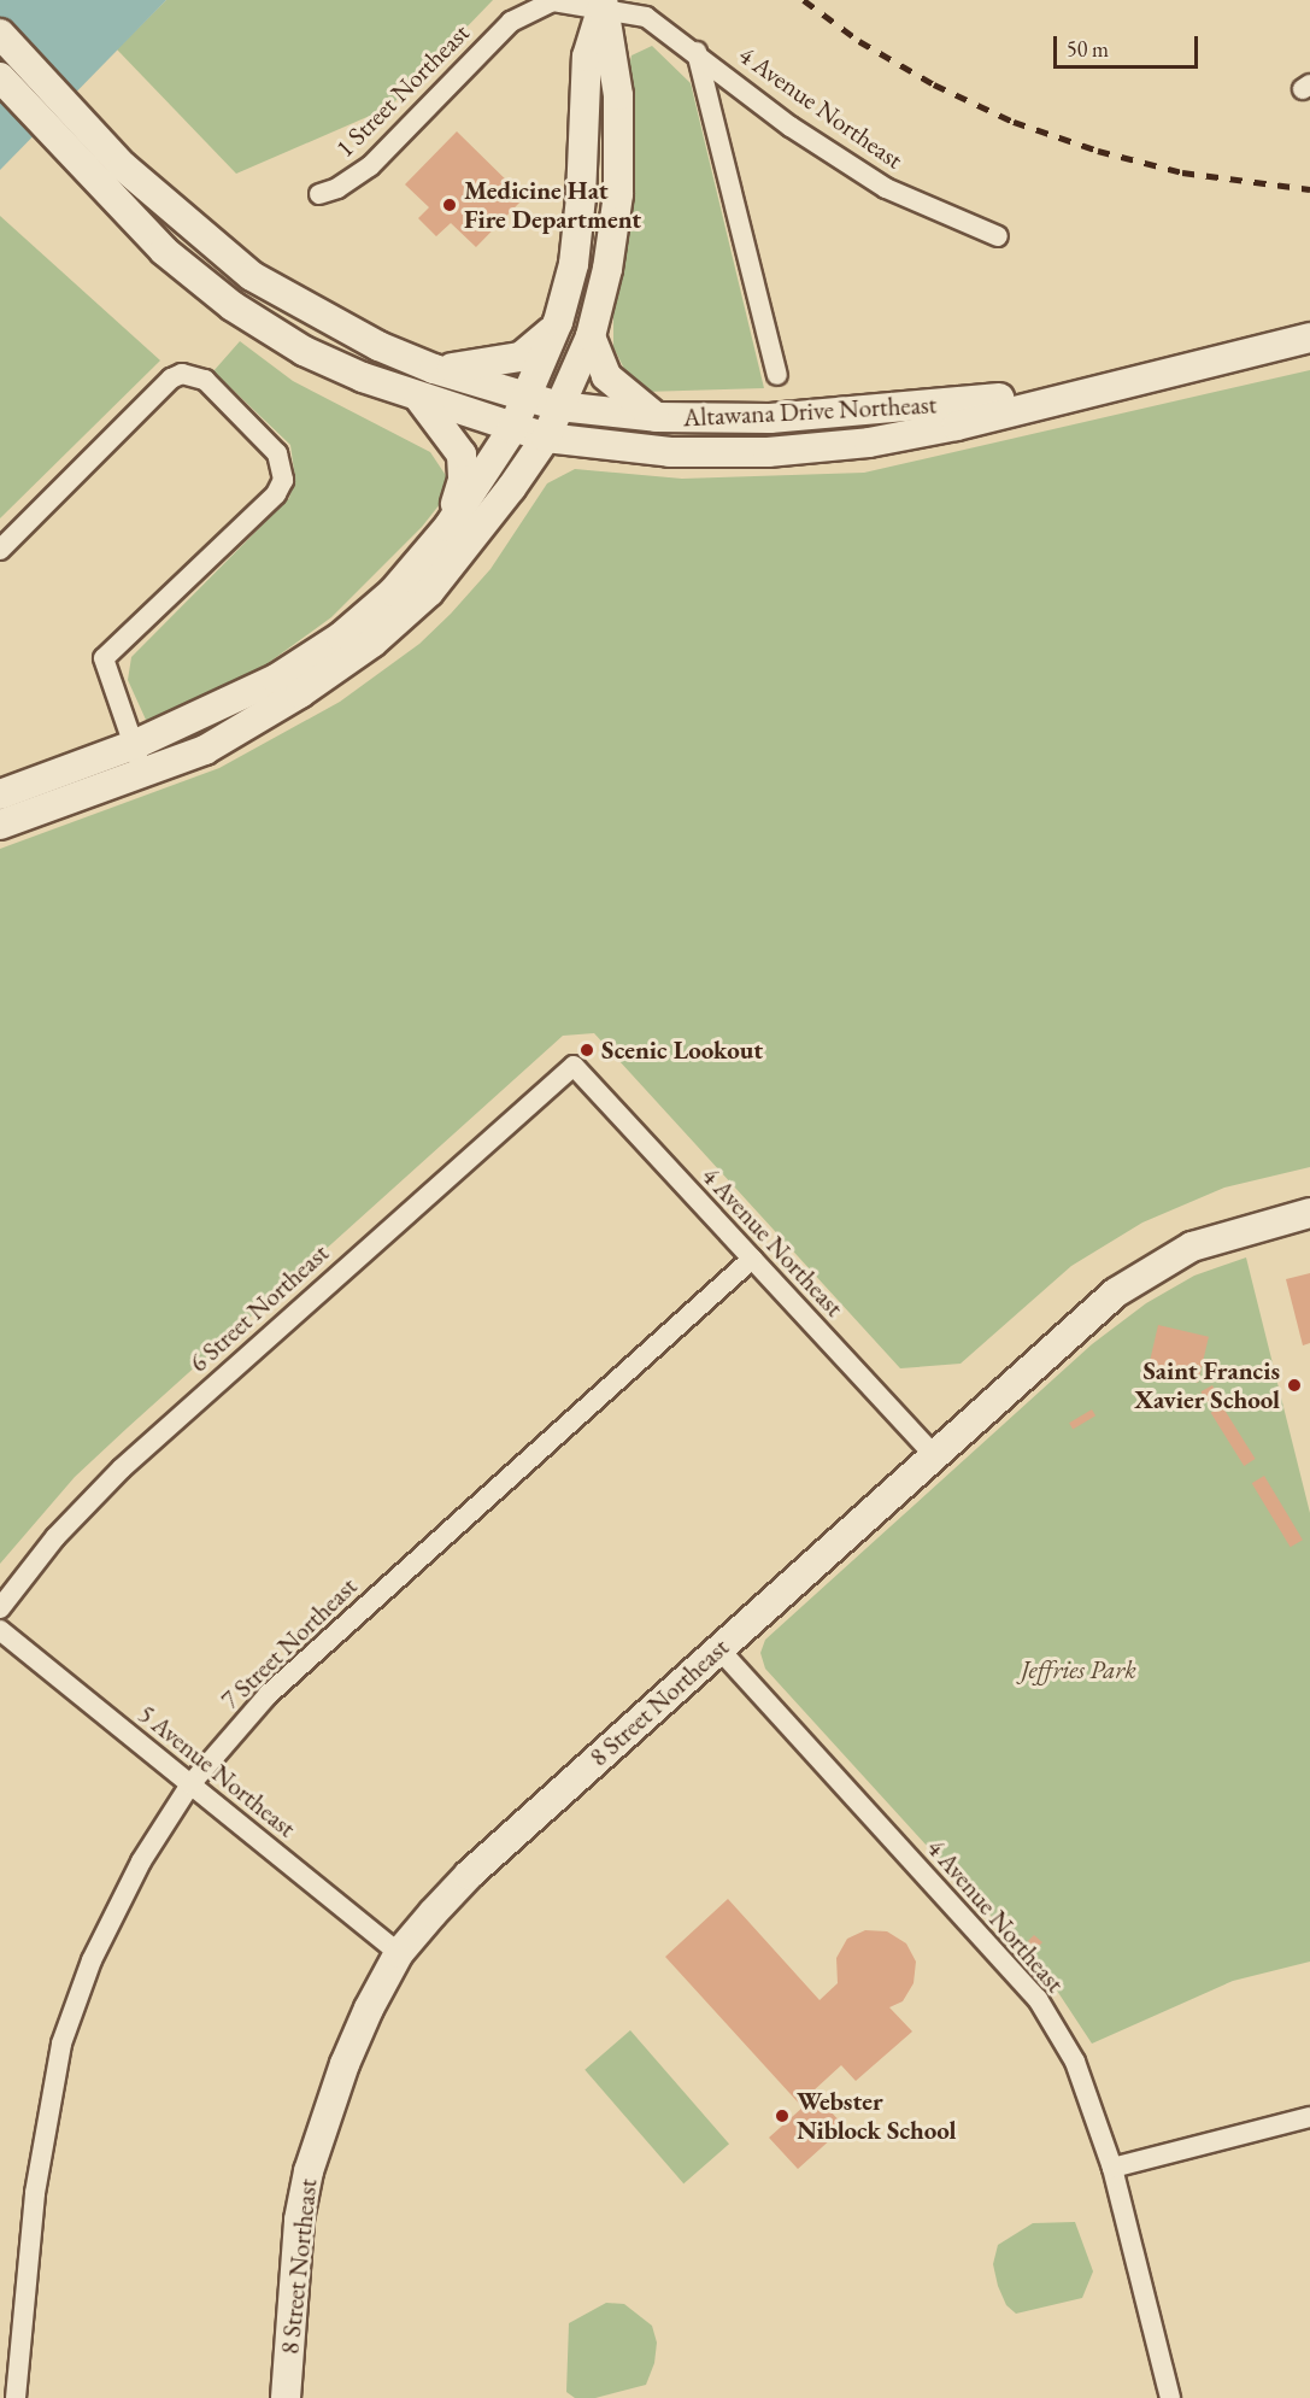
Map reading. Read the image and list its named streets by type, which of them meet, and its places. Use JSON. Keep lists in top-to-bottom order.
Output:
{
  "streets": {
    "main road": ["Altawana Drive Northeast", "8 Street Northeast"],
    "street": [
      "1 Street Northeast",
      "4 Avenue Northeast",
      "6 Street Northeast",
      "7 Street Northeast",
      "5 Avenue Northeast"
    ]
  },
  "crossings": [
    ["1 Street Northeast", "4 Avenue Northeast"],
    ["4 Avenue Northeast", "6 Street Northeast"],
    ["4 Avenue Northeast", "7 Street Northeast"],
    ["4 Avenue Northeast", "8 Street Northeast"],
    ["7 Street Northeast", "5 Avenue Northeast"],
    ["8 Street Northeast", "5 Avenue Northeast"]
  ],
  "parks": ["Jeffries Park"],
  "places": [
    "Medicine Hat Fire Department",
    "Scenic Lookout",
    "Saint Francis Xavier School",
    "Webster Niblock School"
  ],
  "scale_bar": "50 m"
}
